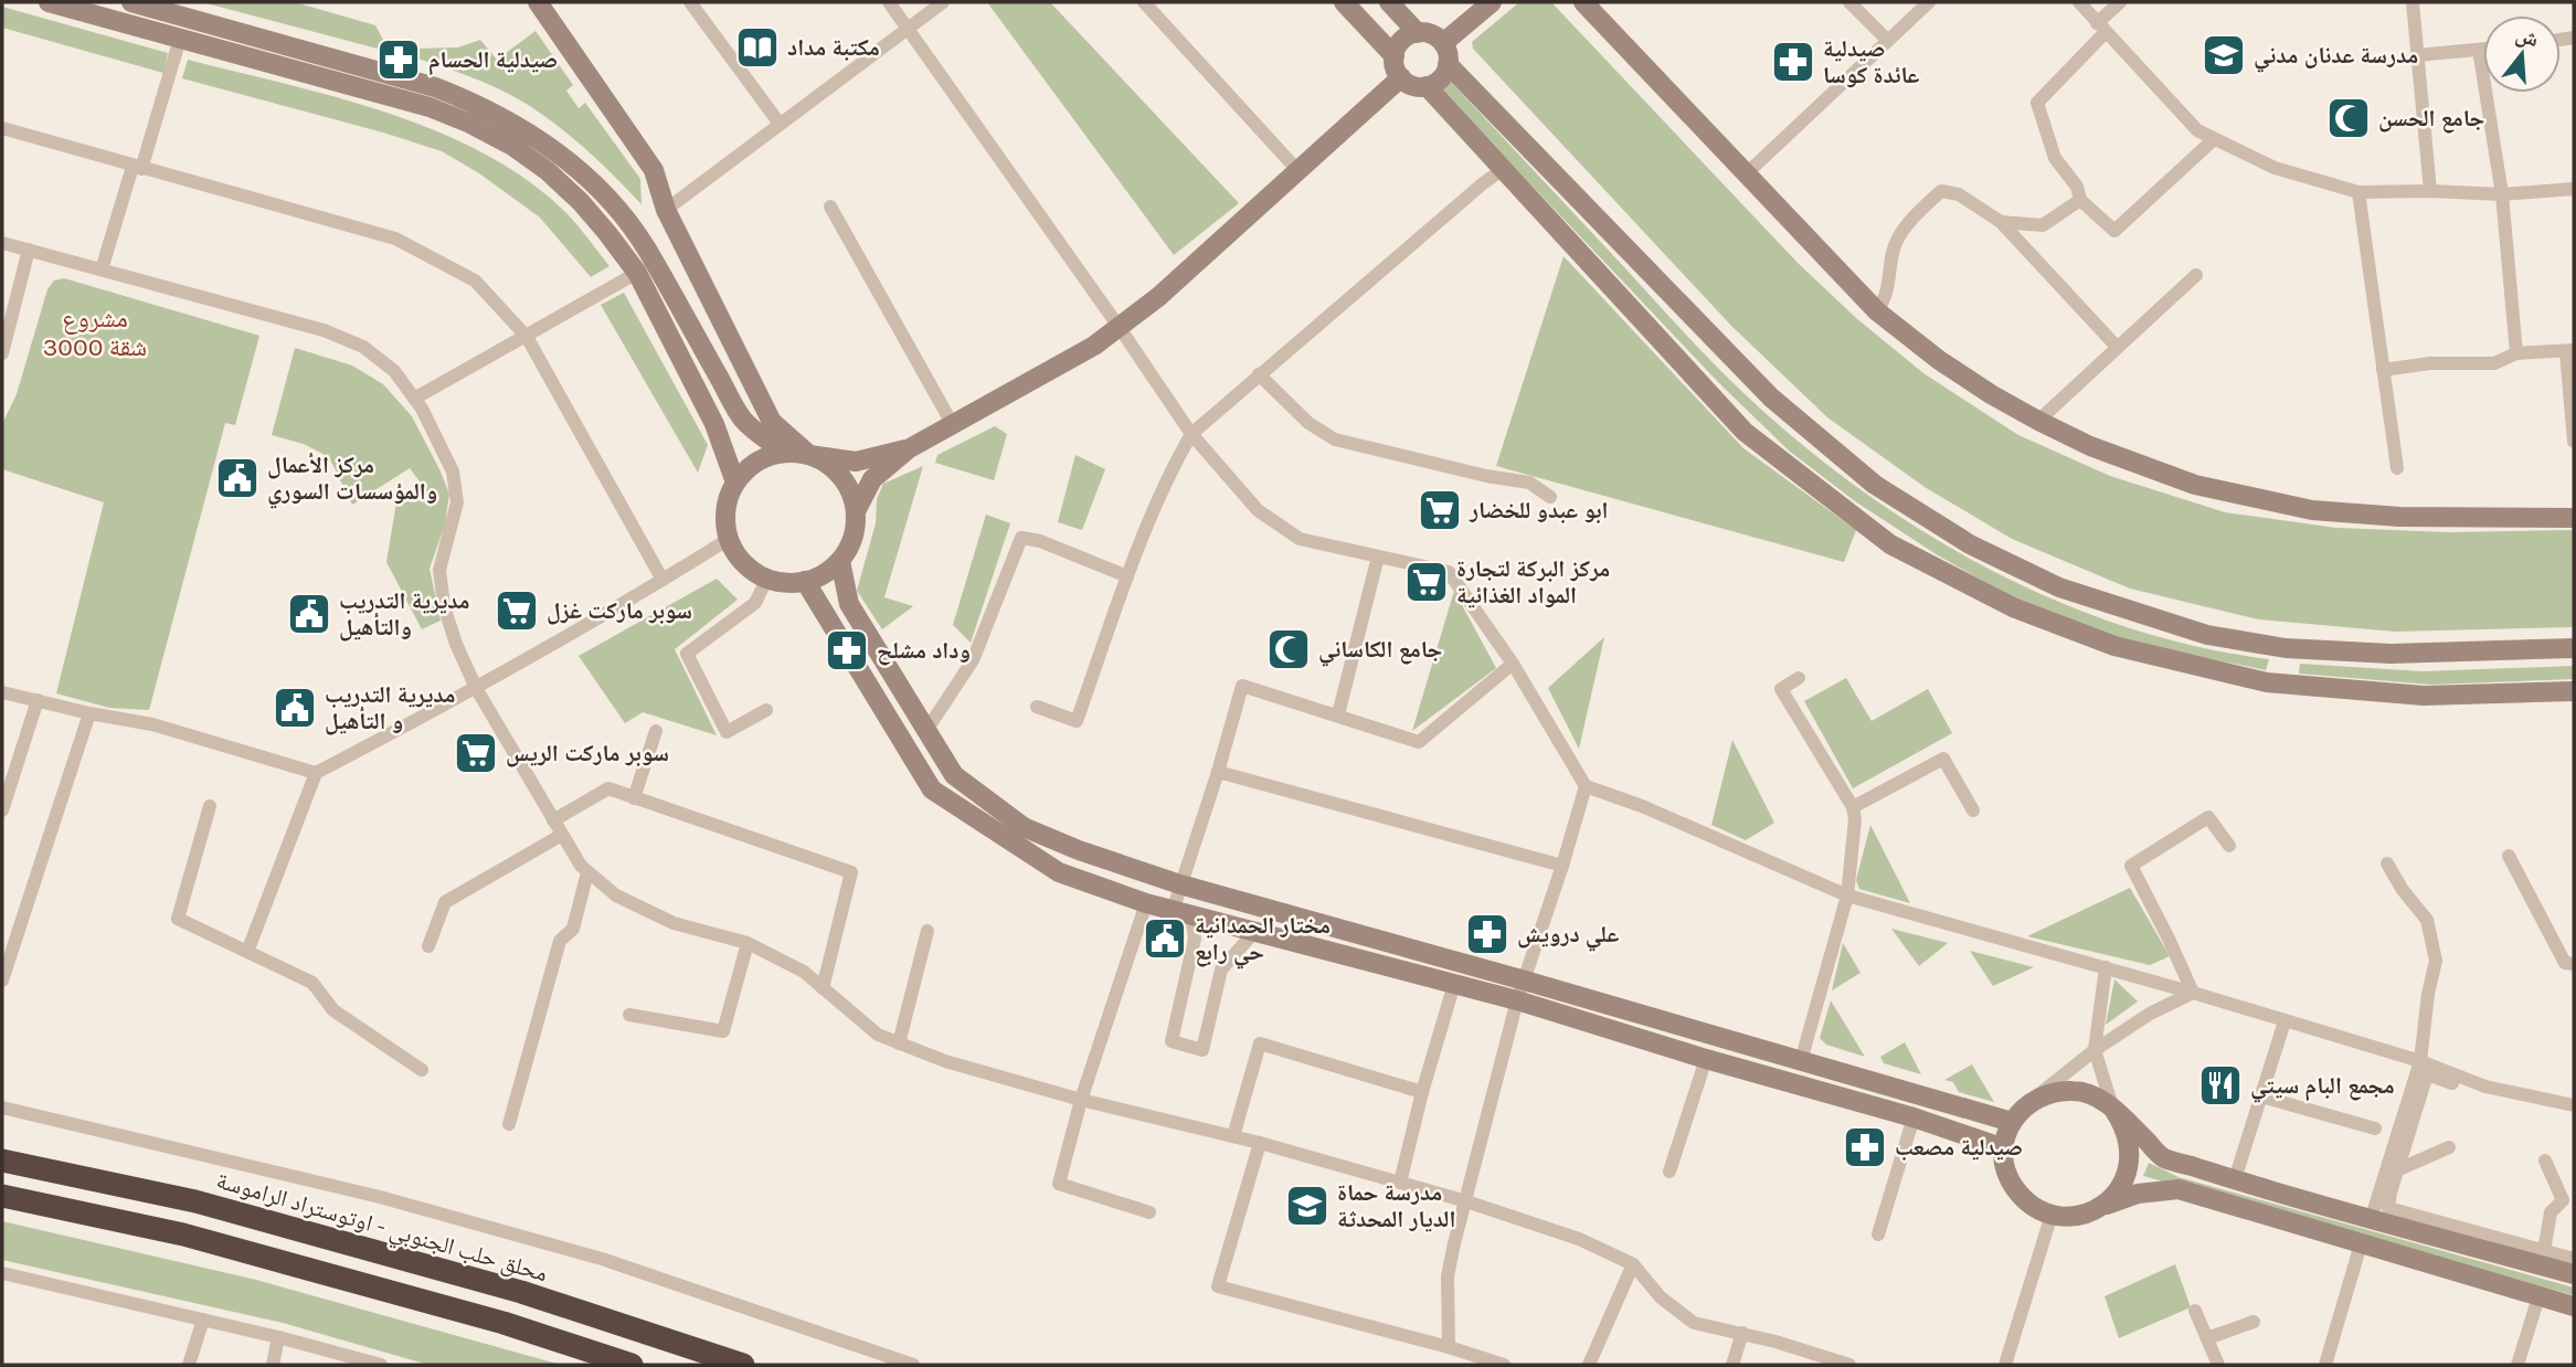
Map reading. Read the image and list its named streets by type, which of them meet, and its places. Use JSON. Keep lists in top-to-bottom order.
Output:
{
  "streets": {
    "highway": ["محلق حلب الجنوبي - اوتوستراد الراموسة"]
  },
  "districts": ["مشروع 3000 شقة"],
  "places": {
    "library": ["مكتبة مداد"],
    "school or university": ["مدرسة عدنان مدني", "مدرسة حماة الديار المحدثة"],
    "pharmacy": [
      "صيدلية الحسام",
      "صيدلية عائدة كوسا",
      "وداد مشلح",
      "علي درويش",
      "صيدلية مصعب"
    ],
    "mosque": ["جامع الحسن", "جامع الكاساني"],
    "public building": [
      "مركز الأعمال والمؤسسات السوري",
      "مديرية التدريب والتأهيل",
      "مديرية التدريب و التأهيل",
      "مختار الحمدانية حي رابع"
    ],
    "supermarket": [
      "ابو عبدو للخضار",
      "مركز البركة لتجارة المواد الغذائية",
      "سوبر ماركت غزل",
      "سوبر ماركت الريس"
    ],
    "restaurant": ["مجمع البام سيتي"]
  },
  "north": "top"
}
